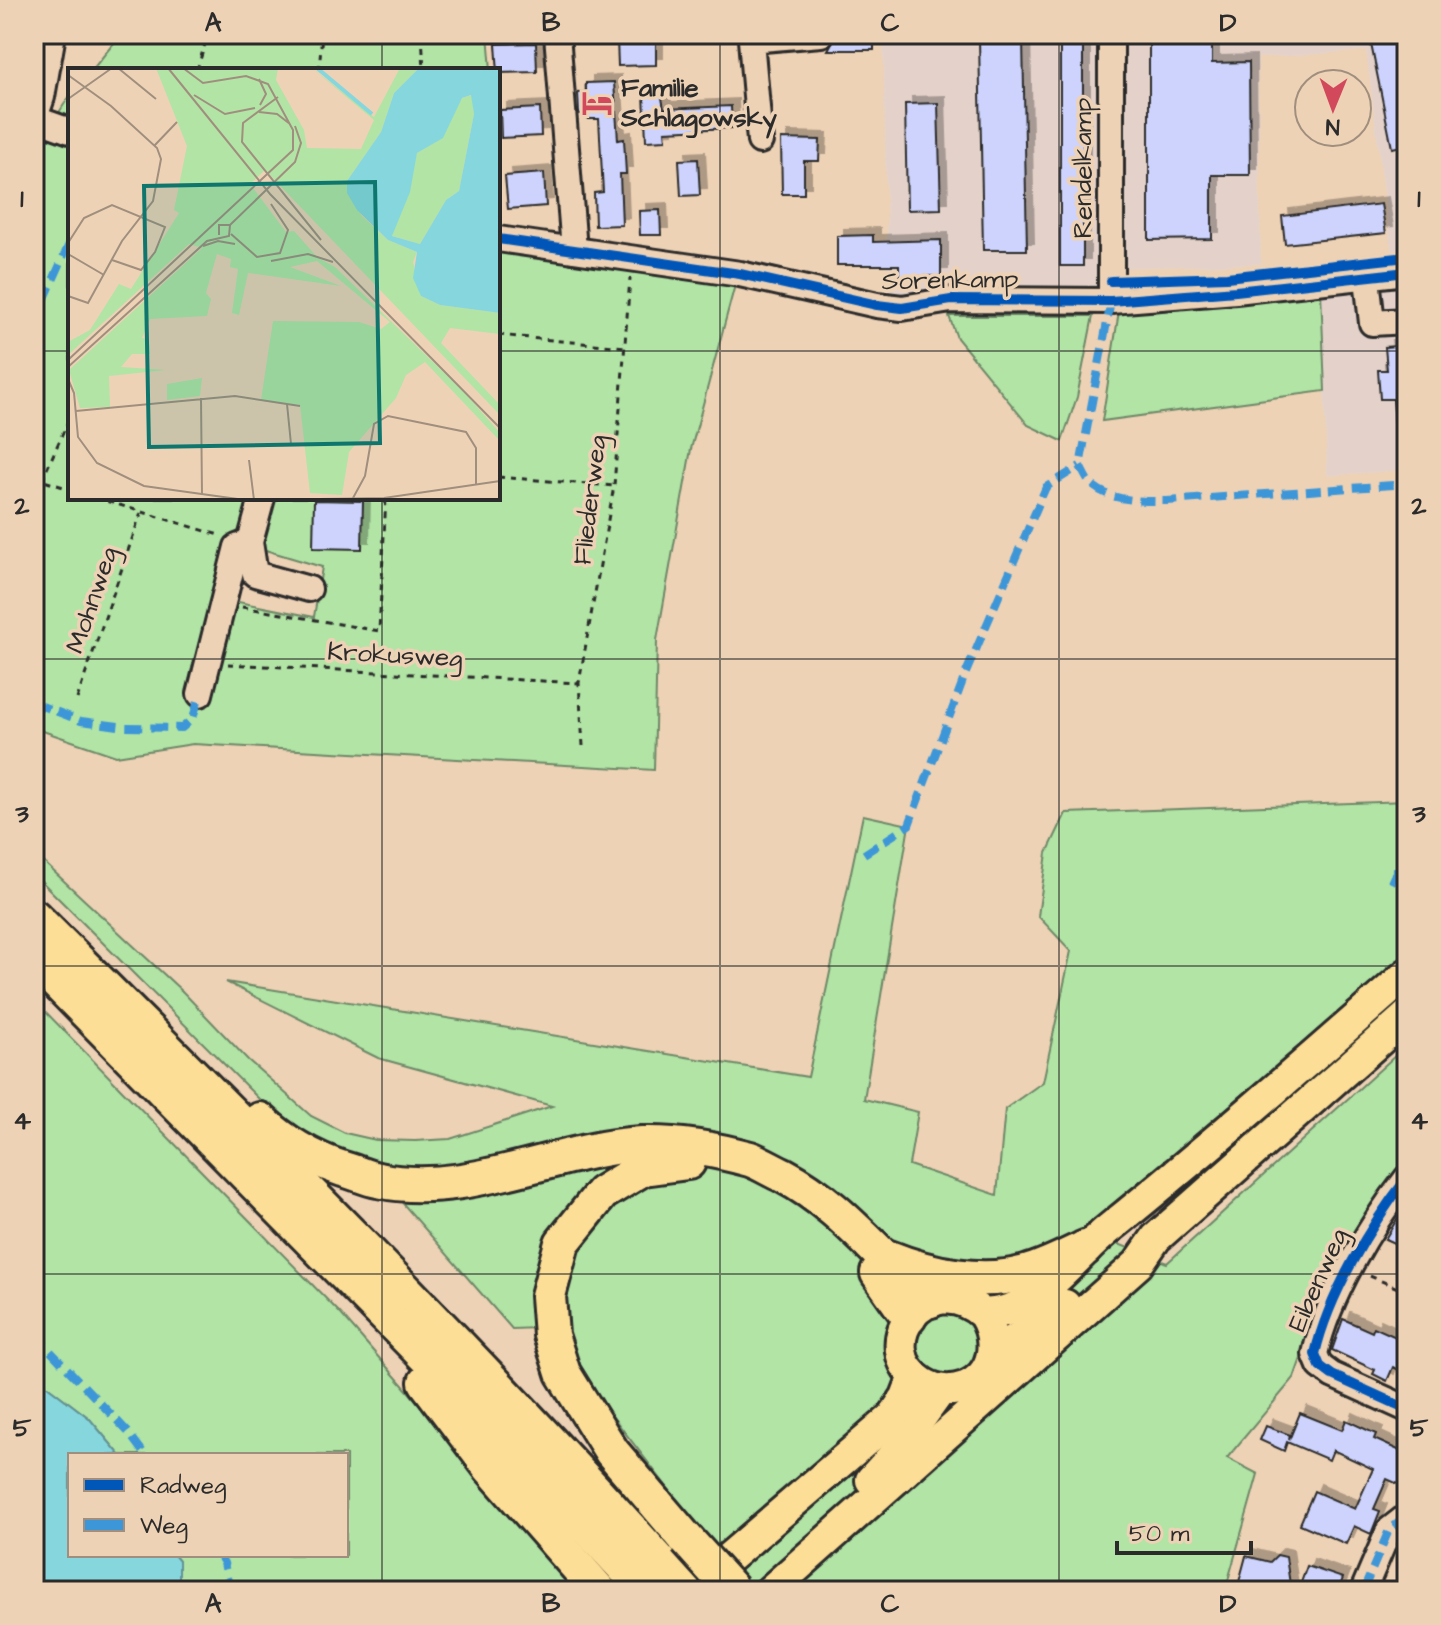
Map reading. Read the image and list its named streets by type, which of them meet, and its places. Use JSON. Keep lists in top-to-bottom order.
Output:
{
  "streets": {
    "street": ["Rendelkamp", "Sorenkamp", "Eibenweg"],
    "path": ["Fliederweg", "Mohnweg", "Krokusweg"]
  },
  "crossings": [
    ["Rendelkamp", "Sorenkamp"],
    ["Sorenkamp", "Fliederweg"],
    ["Fliederweg", "Krokusweg"]
  ],
  "places": {
    "hotel": ["Familie Schlagowsky"]
  },
  "legend": ["Radweg", "Weg"],
  "scale_bar": "50 m",
  "north": "bottom",
  "grid": {
    "columns": [
      "A",
      "B",
      "C",
      "D"
    ],
    "rows": [
      "1",
      "2",
      "3",
      "4",
      "5"
    ]
  }
}
